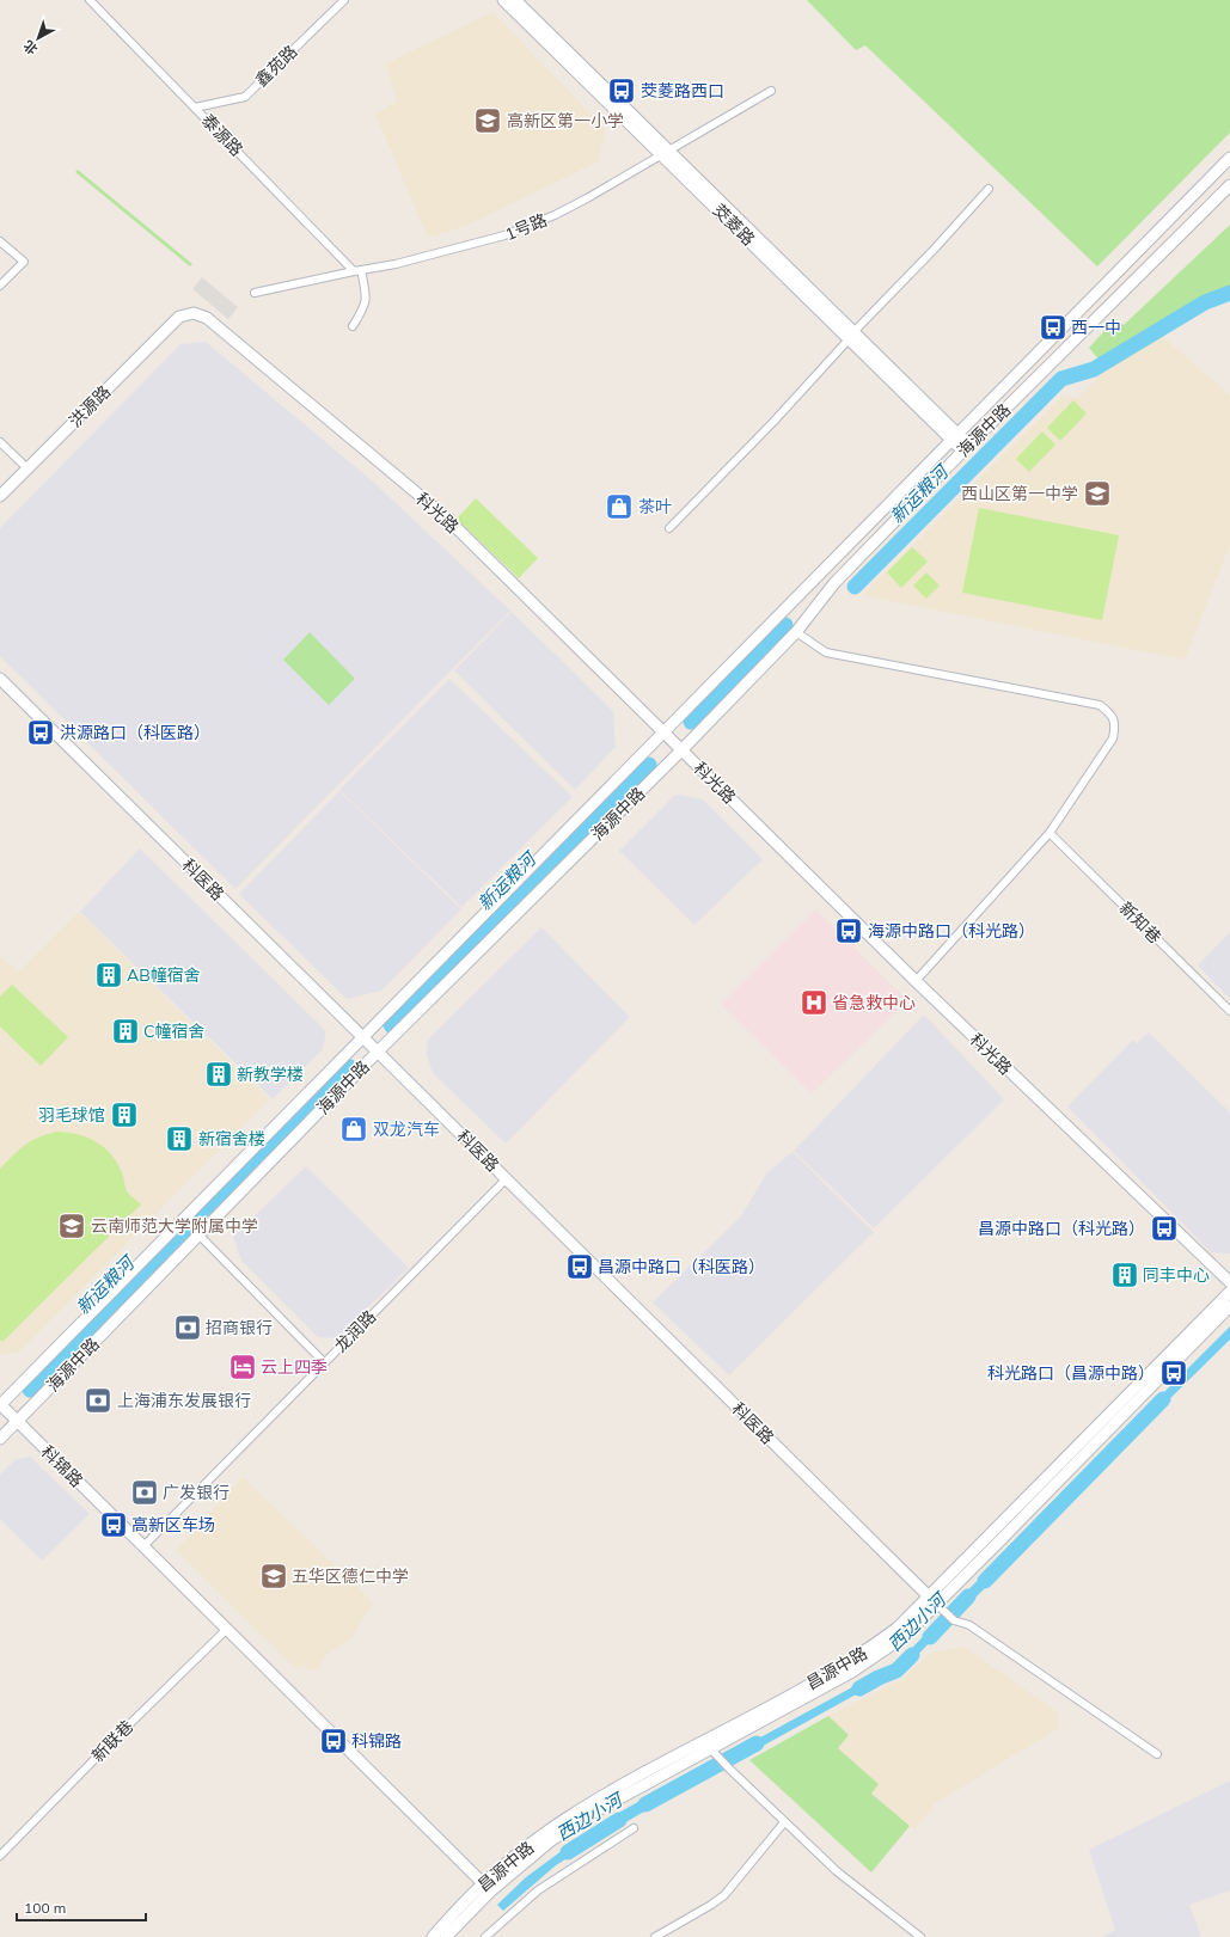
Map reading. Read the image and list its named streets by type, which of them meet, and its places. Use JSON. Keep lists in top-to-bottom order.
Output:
{
  "streets": {
    "main road": [
      "茭菱路",
      "洪源路",
      "海源中路",
      "科光路",
      "科医路",
      "科锦路",
      "昌源中路"
    ],
    "street": [
      "鑫苑路",
      "泰源路",
      "1号路",
      "新知巷",
      "龙润路",
      "新联巷"
    ]
  },
  "crossings": [
    ["鑫苑路", "泰源路"],
    ["泰源路", "1号路"],
    ["茭菱路", "1号路"],
    ["茭菱路", "海源中路"],
    ["洪源路", "科光路"],
    ["海源中路", "科光路"],
    ["海源中路", "科医路"],
    ["海源中路", "科锦路"],
    ["科医路", "龙润路"],
    ["科医路", "昌源中路"],
    ["龙润路", "科锦路"],
    ["科锦路", "昌源中路"],
    ["科锦路", "新联巷"]
  ],
  "water": ["新运粮河", "西边小河"],
  "places": {
    "bus stop": [
      "茭菱路西口",
      "西一中",
      "洪源路口（科医路）",
      "海源中路口（科光路）",
      "昌源中路口（科光路）",
      "昌源中路口（科医路）",
      "科光路口（昌源中路）",
      "高新区车场",
      "科锦路"
    ],
    "school or university": [
      "高新区第一小学",
      "西山区第一中学",
      "云南师范大学附属中学",
      "五华区德仁中学"
    ],
    "shop": ["茶叶", "双龙汽车"],
    "building": [
      "AB幢宿舍",
      "C幢宿舍",
      "新教学楼",
      "羽毛球馆",
      "新宿舍楼",
      "同丰中心"
    ],
    "hospital": ["省急救中心"],
    "bank": ["招商银行", "上海浦东发展银行", "广发银行"],
    "hotel": ["云上四季"]
  },
  "scale_bar": "100 m",
  "north": "bottom left"
}
